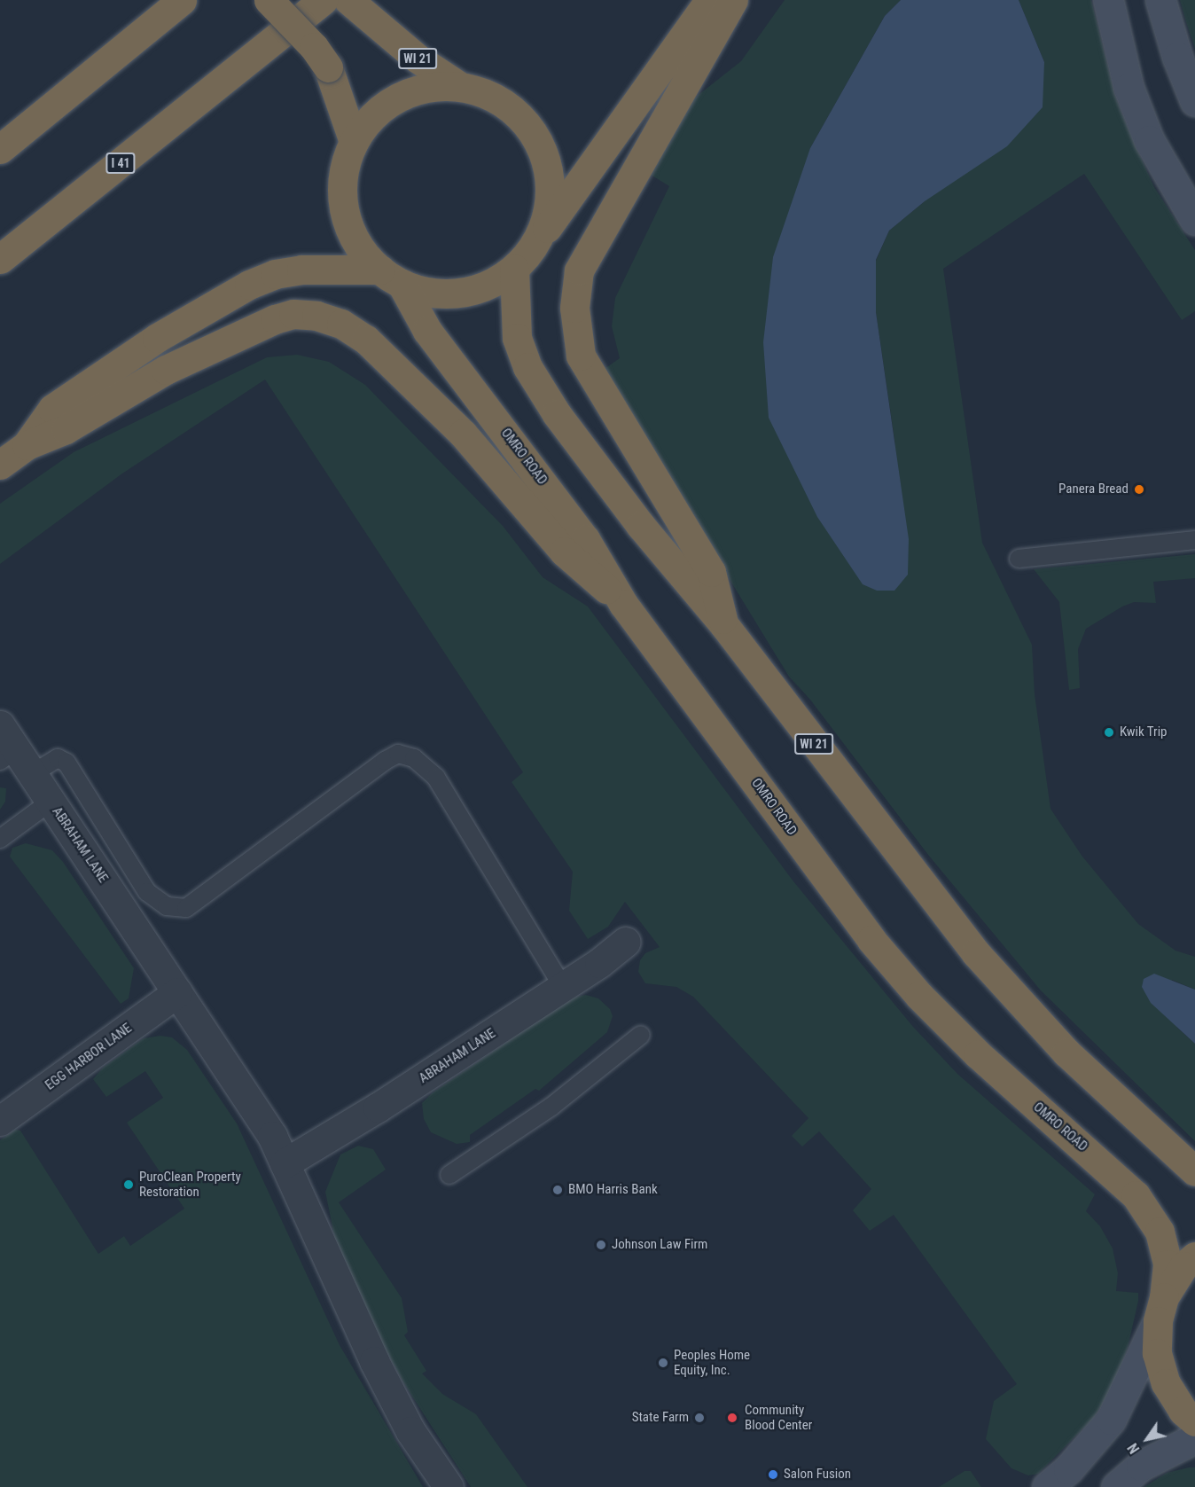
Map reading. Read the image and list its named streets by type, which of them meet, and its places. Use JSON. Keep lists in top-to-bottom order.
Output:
{
  "streets": {
    "highway": ["WI 21", "I 41", "OMRO ROAD"],
    "street": ["ABRAHAM LANE", "EGG HARBOR LANE"]
  },
  "crossings": [
    ["ABRAHAM LANE", "EGG HARBOR LANE"]
  ],
  "places": [
    "Panera Bread",
    "Kwik Trip",
    "PuroClean Property Restoration",
    "BMO Harris Bank",
    "Johnson Law Firm",
    "Peoples Home Equity, Inc.",
    "State Farm",
    "Community Blood Center",
    "Salon Fusion"
  ],
  "north": "bottom left"
}
